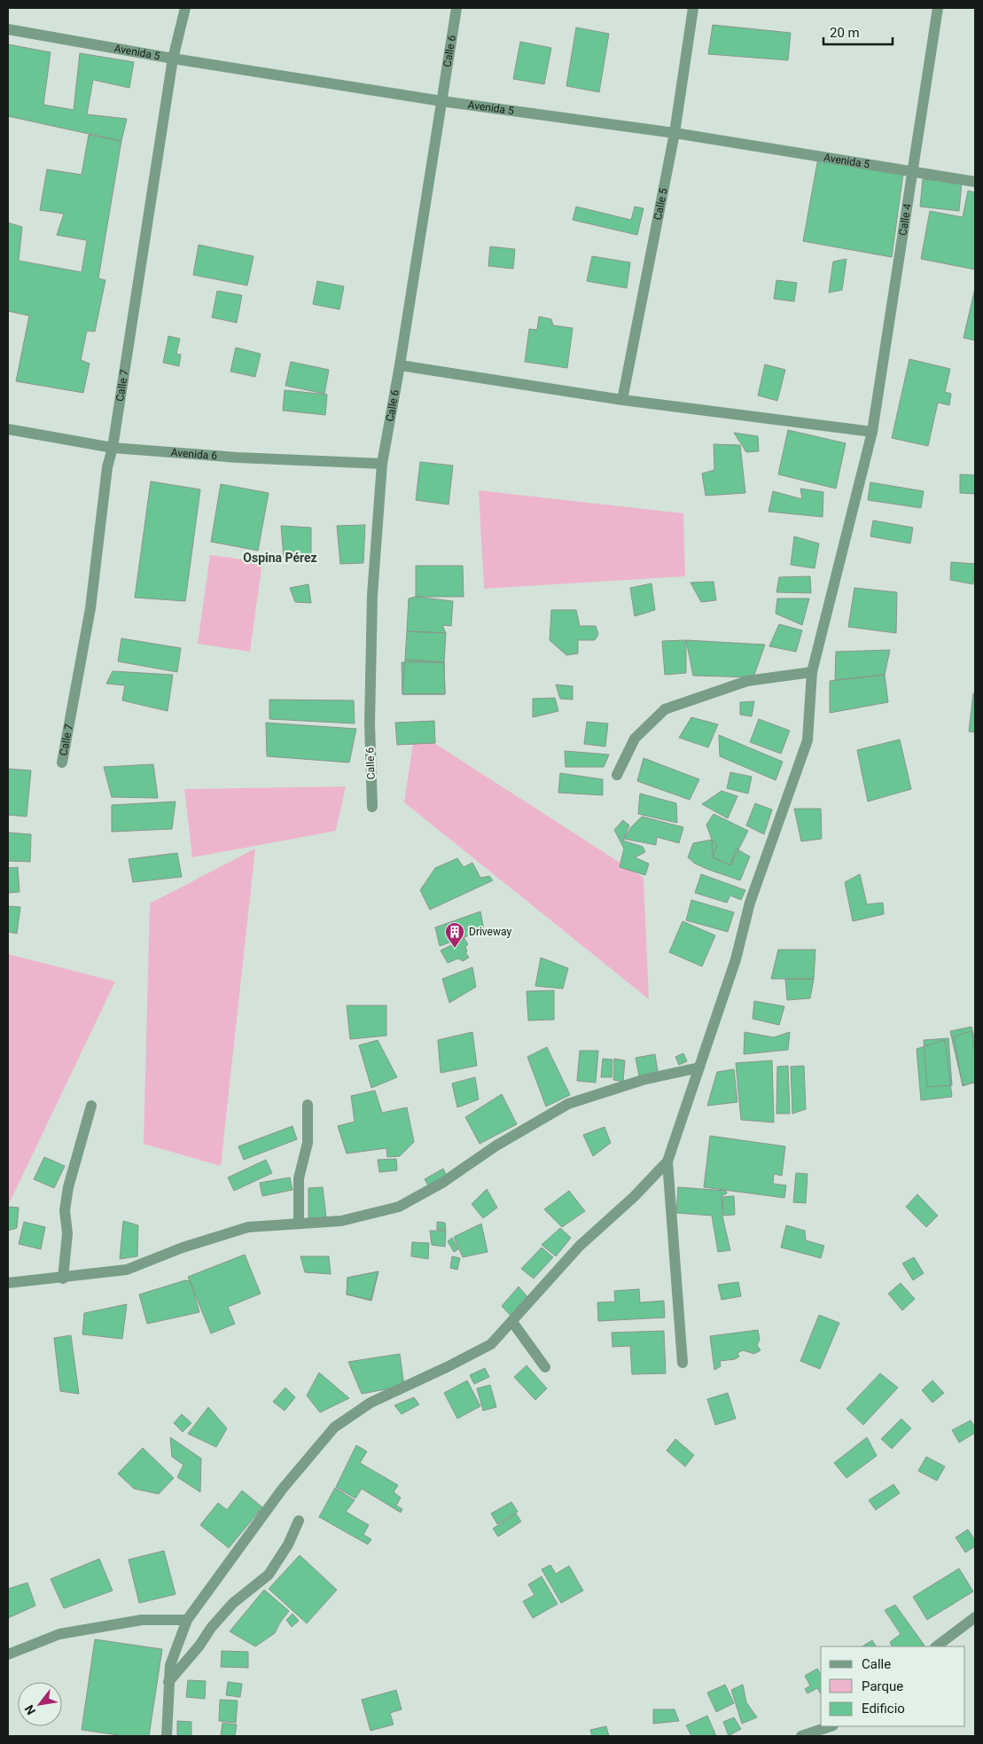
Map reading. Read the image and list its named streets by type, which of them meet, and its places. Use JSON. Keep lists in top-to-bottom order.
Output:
{
  "streets": {
    "street": [
      "Avenida 5",
      "Calle 6",
      "Calle 5",
      "Calle 4",
      "Calle 7",
      "Avenida 6"
    ]
  },
  "crossings": [
    ["Avenida 5", "Calle 6"],
    ["Avenida 5", "Calle 5"],
    ["Avenida 5", "Calle 4"],
    ["Avenida 5", "Calle 7"],
    ["Calle 6", "Avenida 6"],
    ["Calle 7", "Avenida 6"]
  ],
  "districts": ["Ospina Pérez"],
  "places": {
    "building": ["Driveway"]
  },
  "legend": ["Calle", "Parque", "Edificio"],
  "scale_bar": "20 m",
  "north": "bottom left"
}
